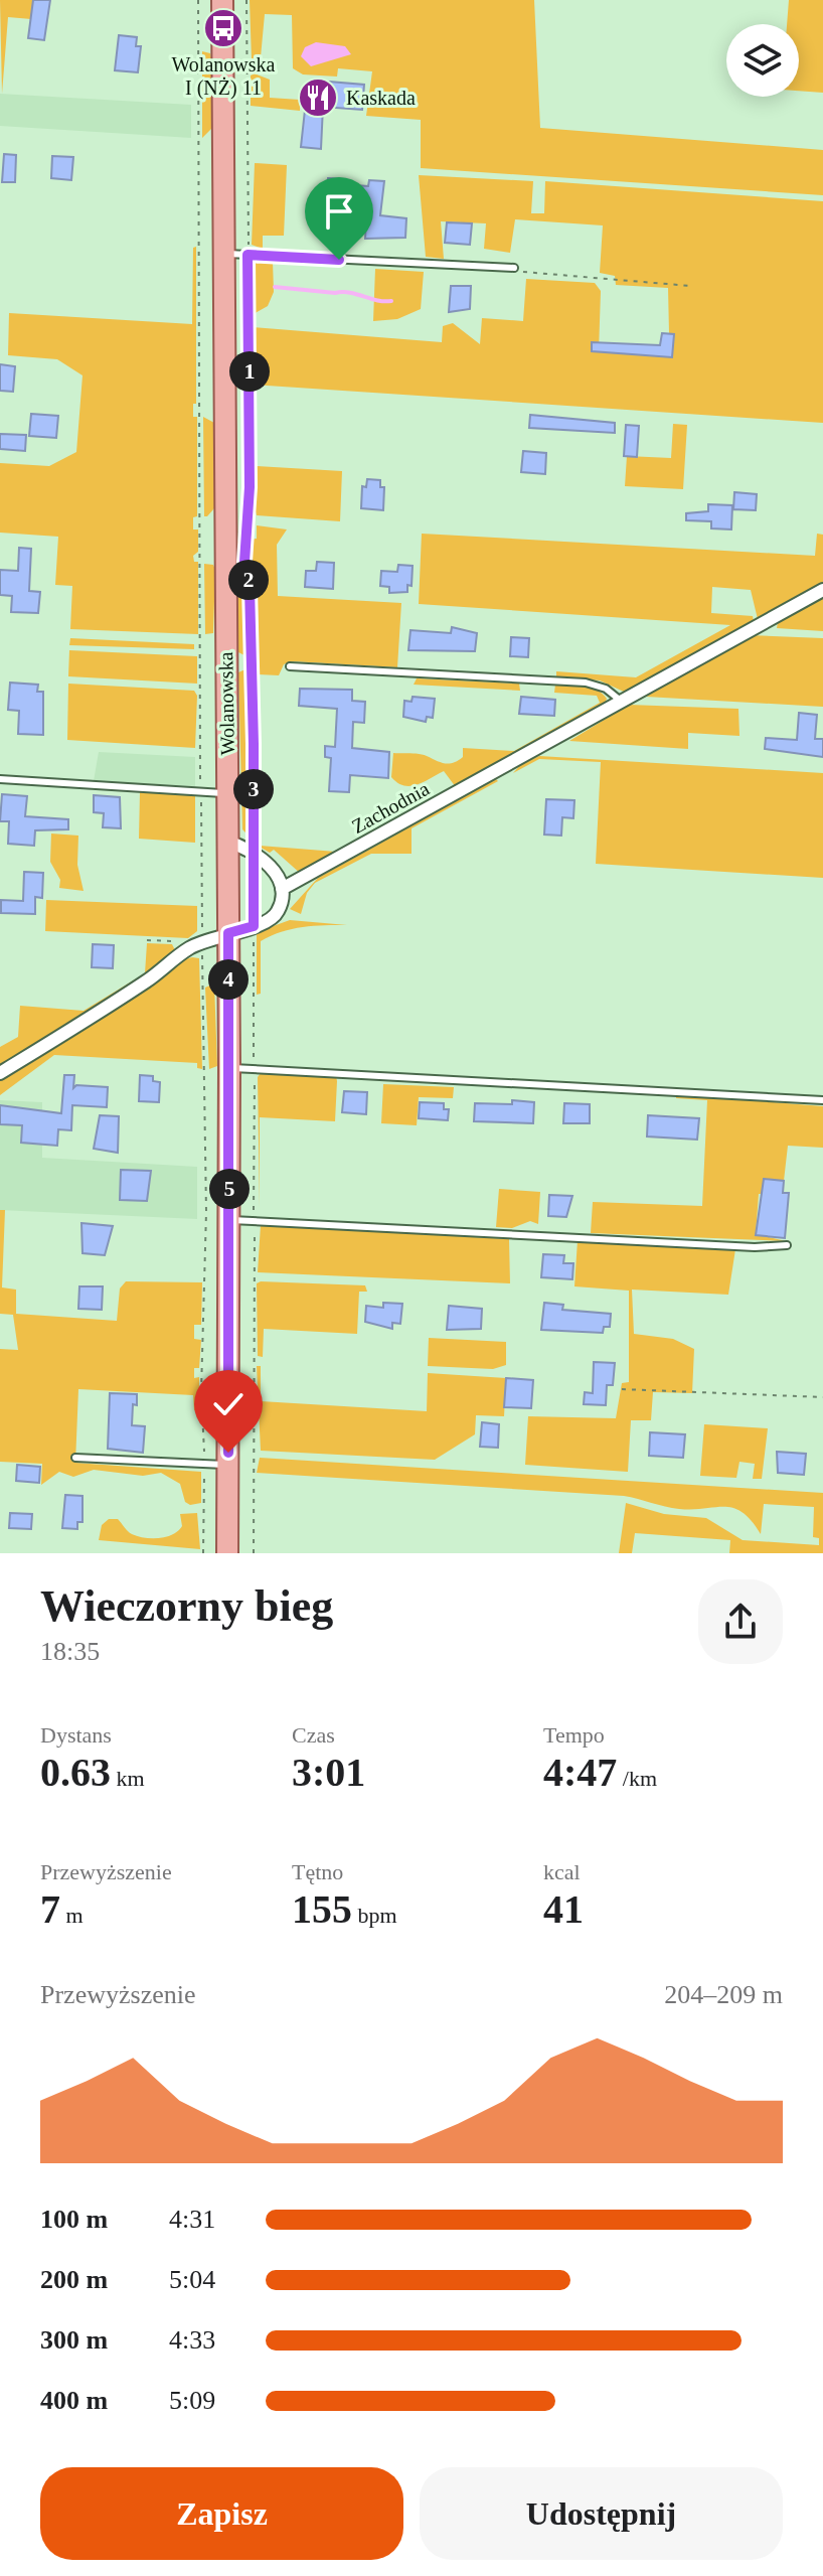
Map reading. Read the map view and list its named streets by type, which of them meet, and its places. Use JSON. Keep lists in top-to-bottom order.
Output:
{
  "streets": {
    "main road": ["Wolanowska"],
    "street": ["Zachodnia"]
  },
  "places": {
    "bus stop": ["Wolanowska I (NŻ) 11"],
    "restaurant": ["Kaskada"]
  },
  "page": {
    "pins": [
      "1",
      "2",
      "3",
      "4",
      "5"
    ],
    "heading": ["Wieczorny bieg", "18:35"],
    "stats": [
      ["Dystans", "0.63 km"],
      ["Czas", "3:01"],
      ["Tempo", "4:47 /km"],
      ["Przewyższenie", "7 m"],
      ["Tętno", "155 bpm"],
      ["kcal", "41"]
    ],
    "chart": ["Przewyższenie", "204–209 m"],
    "list": [
      {
        "name": "100 m",
        "note": "4:31"
      },
      {
        "name": "200 m",
        "note": "5:04"
      },
      {
        "name": "300 m",
        "note": "4:33"
      },
      {
        "name": "400 m",
        "note": "5:09"
      }
    ],
    "buttons": ["Zapisz", "Udostępnij"]
  }
}
